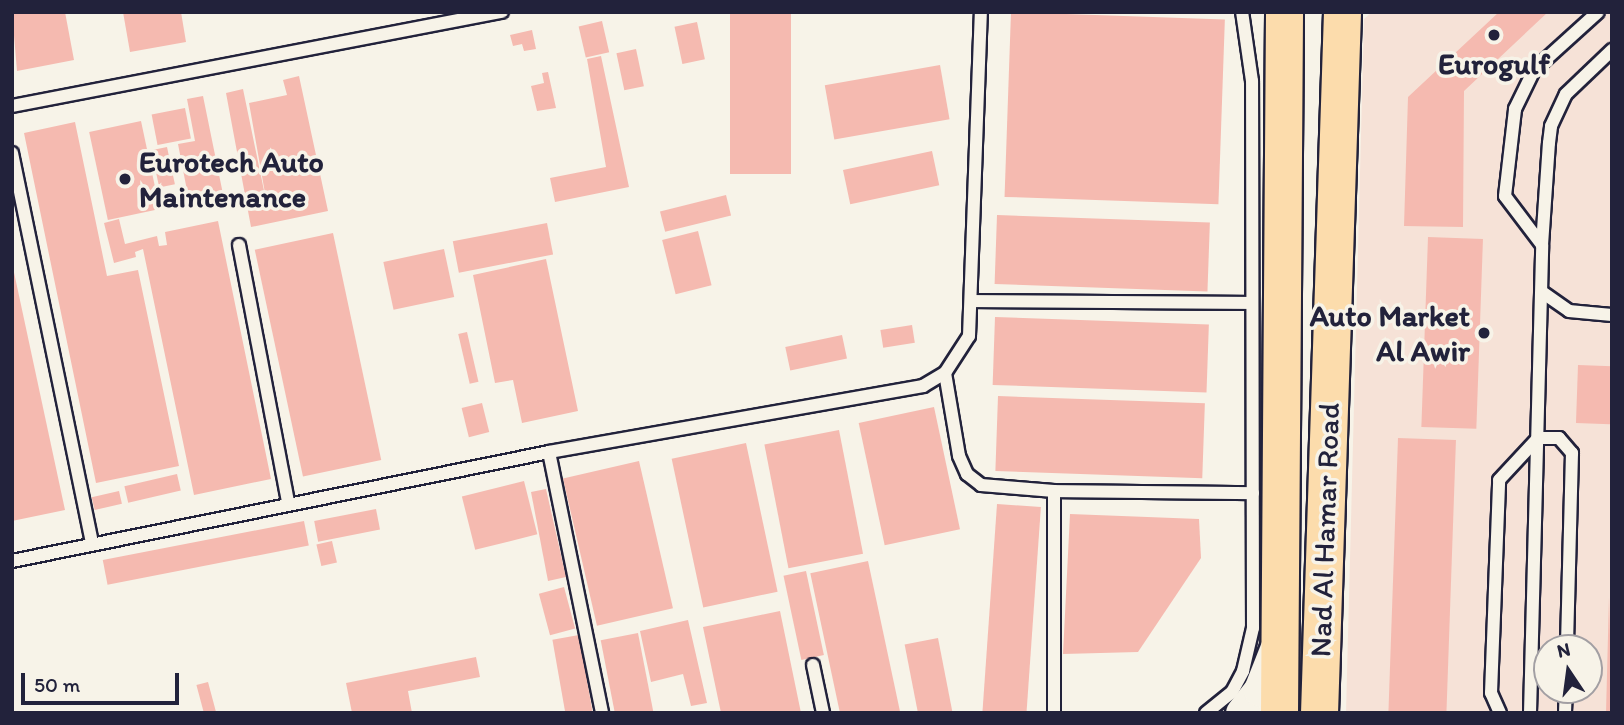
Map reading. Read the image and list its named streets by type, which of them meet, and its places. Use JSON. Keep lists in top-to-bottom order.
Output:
{
  "streets": {
    "main road": ["Nad Al Hamar Road"]
  },
  "places": ["Eurogulf", "Eurotech Auto Maintenance", "Auto Market Al Awir"],
  "scale_bar": "50 m",
  "north": "top"
}
